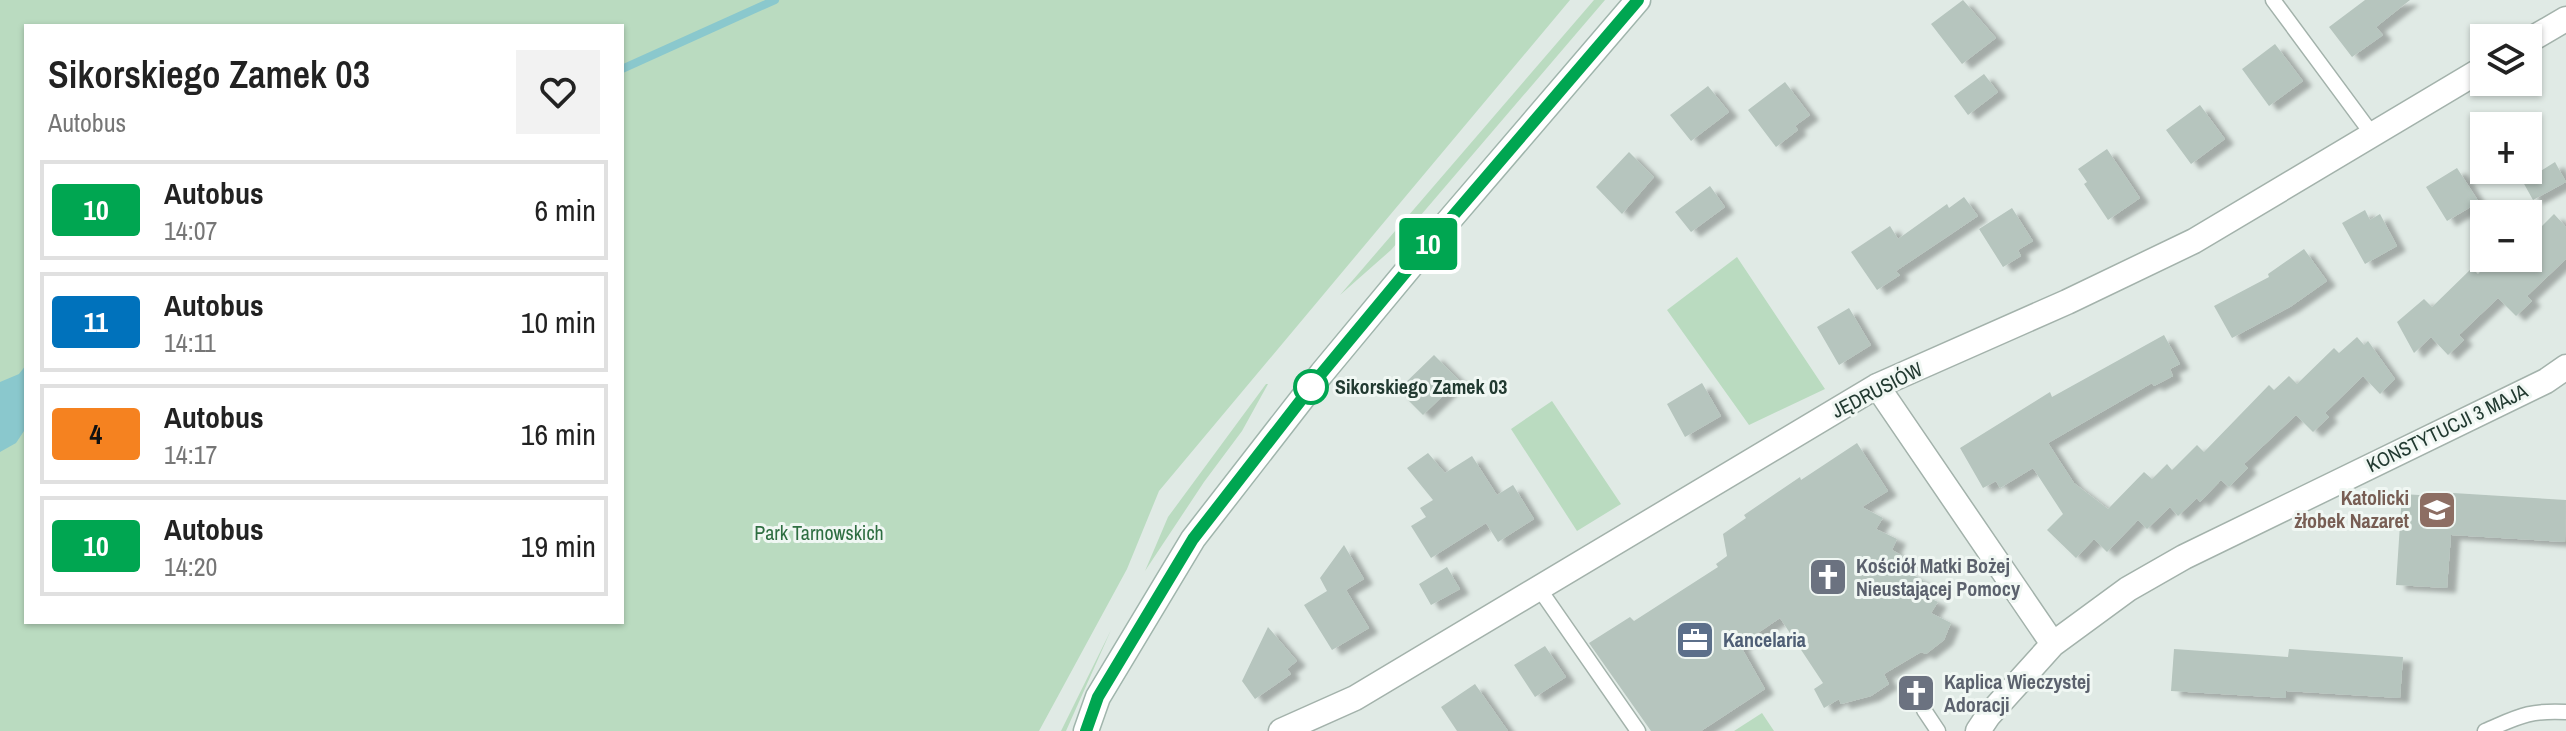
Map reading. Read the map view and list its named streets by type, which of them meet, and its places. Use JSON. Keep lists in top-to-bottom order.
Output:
{
  "streets": {
    "street": ["JĘDRUSIÓW", "KONSTYTUCJI 3 MAJA"]
  },
  "parks": ["Park Tarnowskich"],
  "places": {
    "other": ["Sikorskiego Zamek 03"],
    "school or university": ["Katolicki żłobek Nazaret"],
    "church": ["Kościół Matki Bożej Nieustającej Pomocy", "Kaplica Wieczystej Adoracji"],
    "office": ["Kancelaria"]
  },
  "lines": ["bus line 10"],
  "page": {
    "on_map": "10",
    "map_buttons": ["+", "−"],
    "heading": ["Sikorskiego Zamek 03", "Autobus"],
    "list": [
      {
        "mark": "10",
        "name": "Autobus",
        "note": "14:07",
        "value": "6 min"
      },
      {
        "mark": "11",
        "name": "Autobus",
        "note": "14:11",
        "value": "10 min"
      },
      {
        "mark": "4",
        "name": "Autobus",
        "note": "14:17",
        "value": "16 min"
      },
      {
        "mark": "10",
        "name": "Autobus",
        "note": "14:20",
        "value": "19 min"
      }
    ]
  }
}
